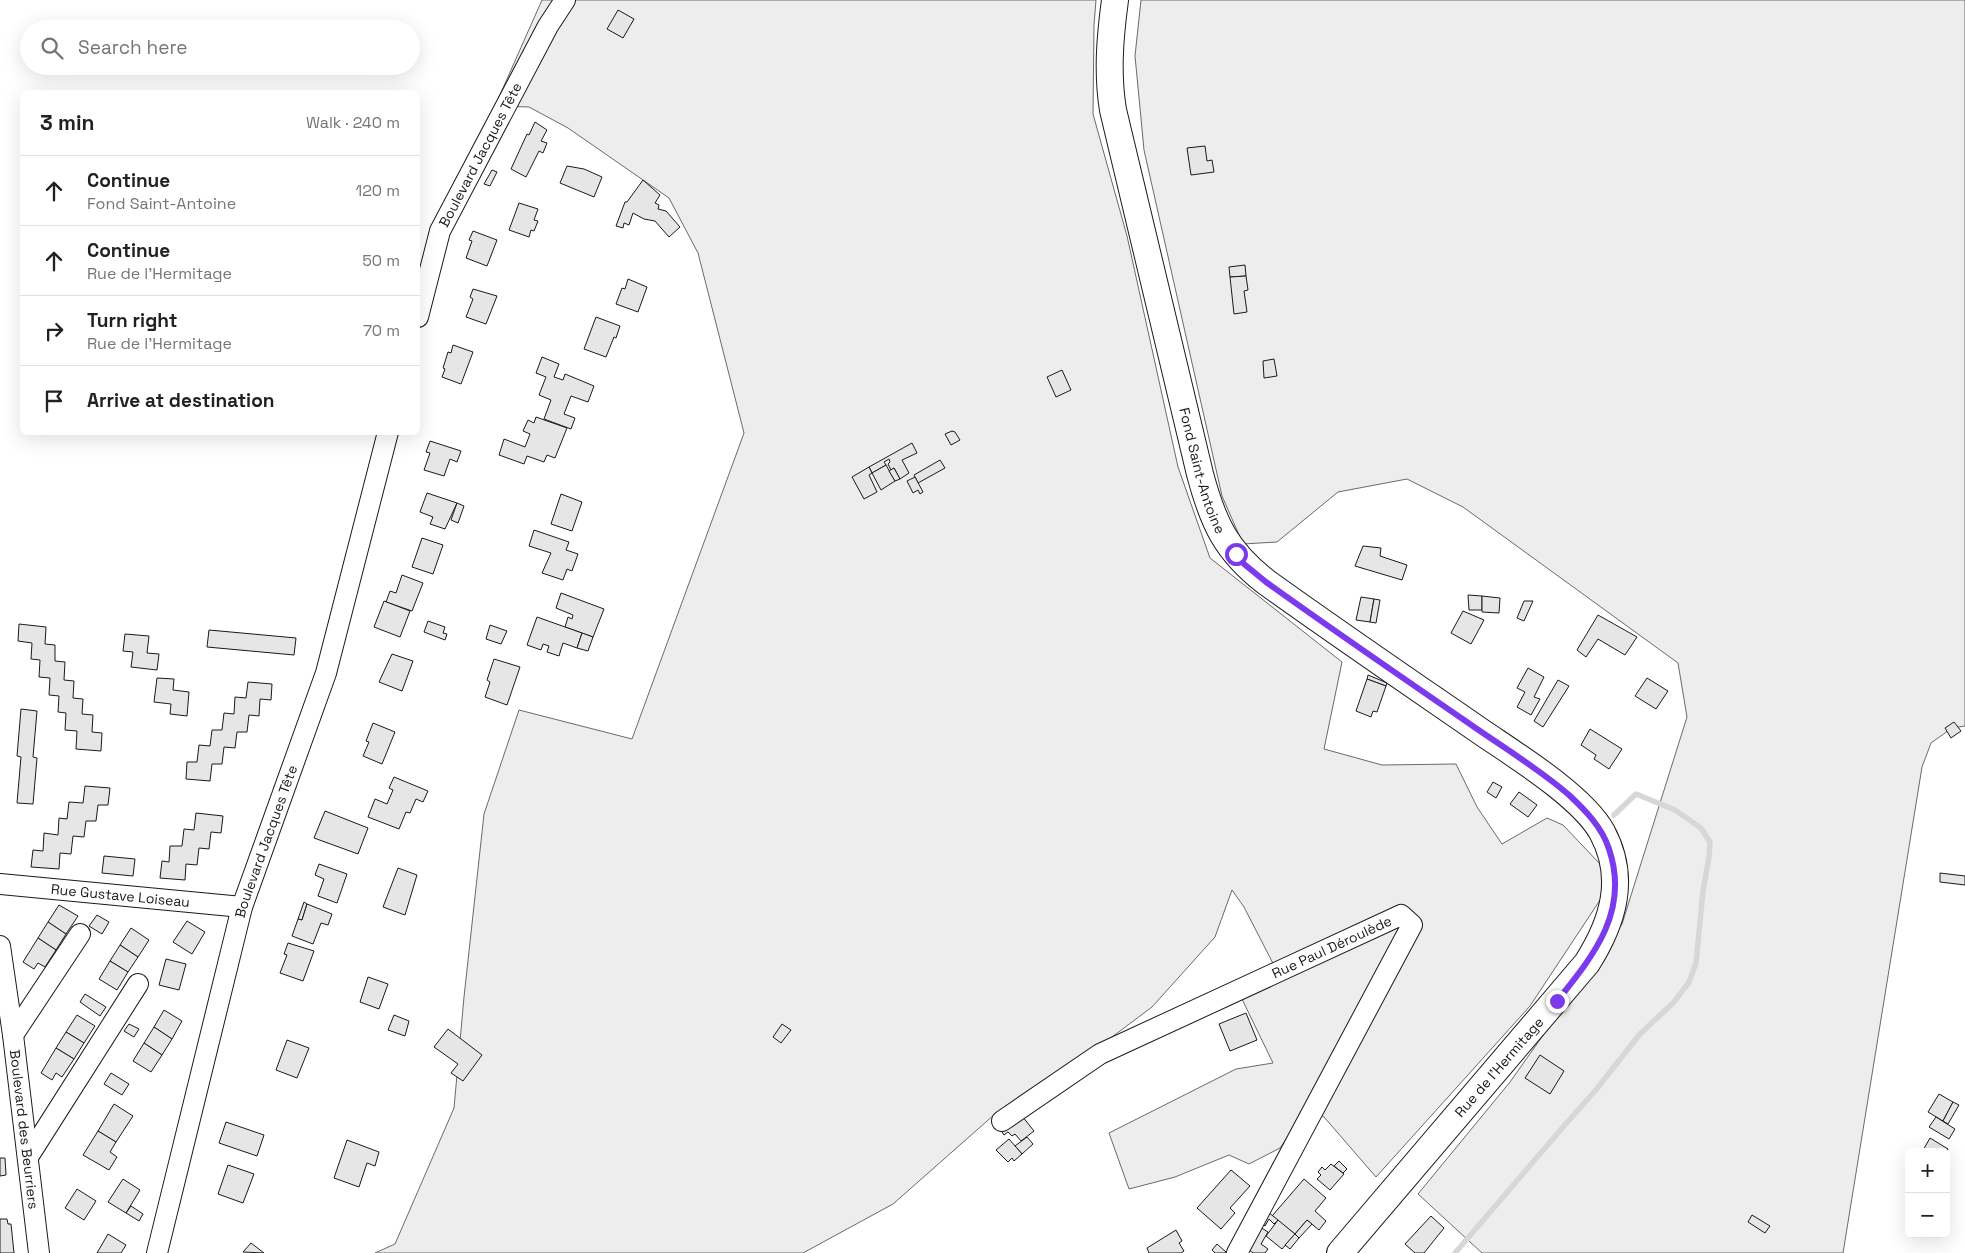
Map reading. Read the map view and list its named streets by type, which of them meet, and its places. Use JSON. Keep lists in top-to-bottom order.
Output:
{
  "streets": {
    "main road": ["Fond Saint-Antoine", "Rue de l'Hermitage"],
    "street": [
      "Boulevard Jacques Tête",
      "Rue Gustave Loiseau",
      "Rue Paul Déroulède",
      "Boulevard des Beurriers"
    ]
  },
  "crossings": [
    ["Boulevard Jacques Tête", "Rue Gustave Loiseau"],
    ["Fond Saint-Antoine", "Rue de l'Hermitage"]
  ],
  "page": {
    "search": "Search here",
    "heading": ["3 min", "Walk · 240 m"],
    "list": [
      ["Continue", "Fond Saint-Antoine", "120 m"],
      ["Continue", "Rue de l'Hermitage", "50 m"],
      ["Turn right", "Rue de l'Hermitage", "70 m"],
      "Arrive at destination"
    ],
    "map_buttons": ["+", "−"]
  }
}
